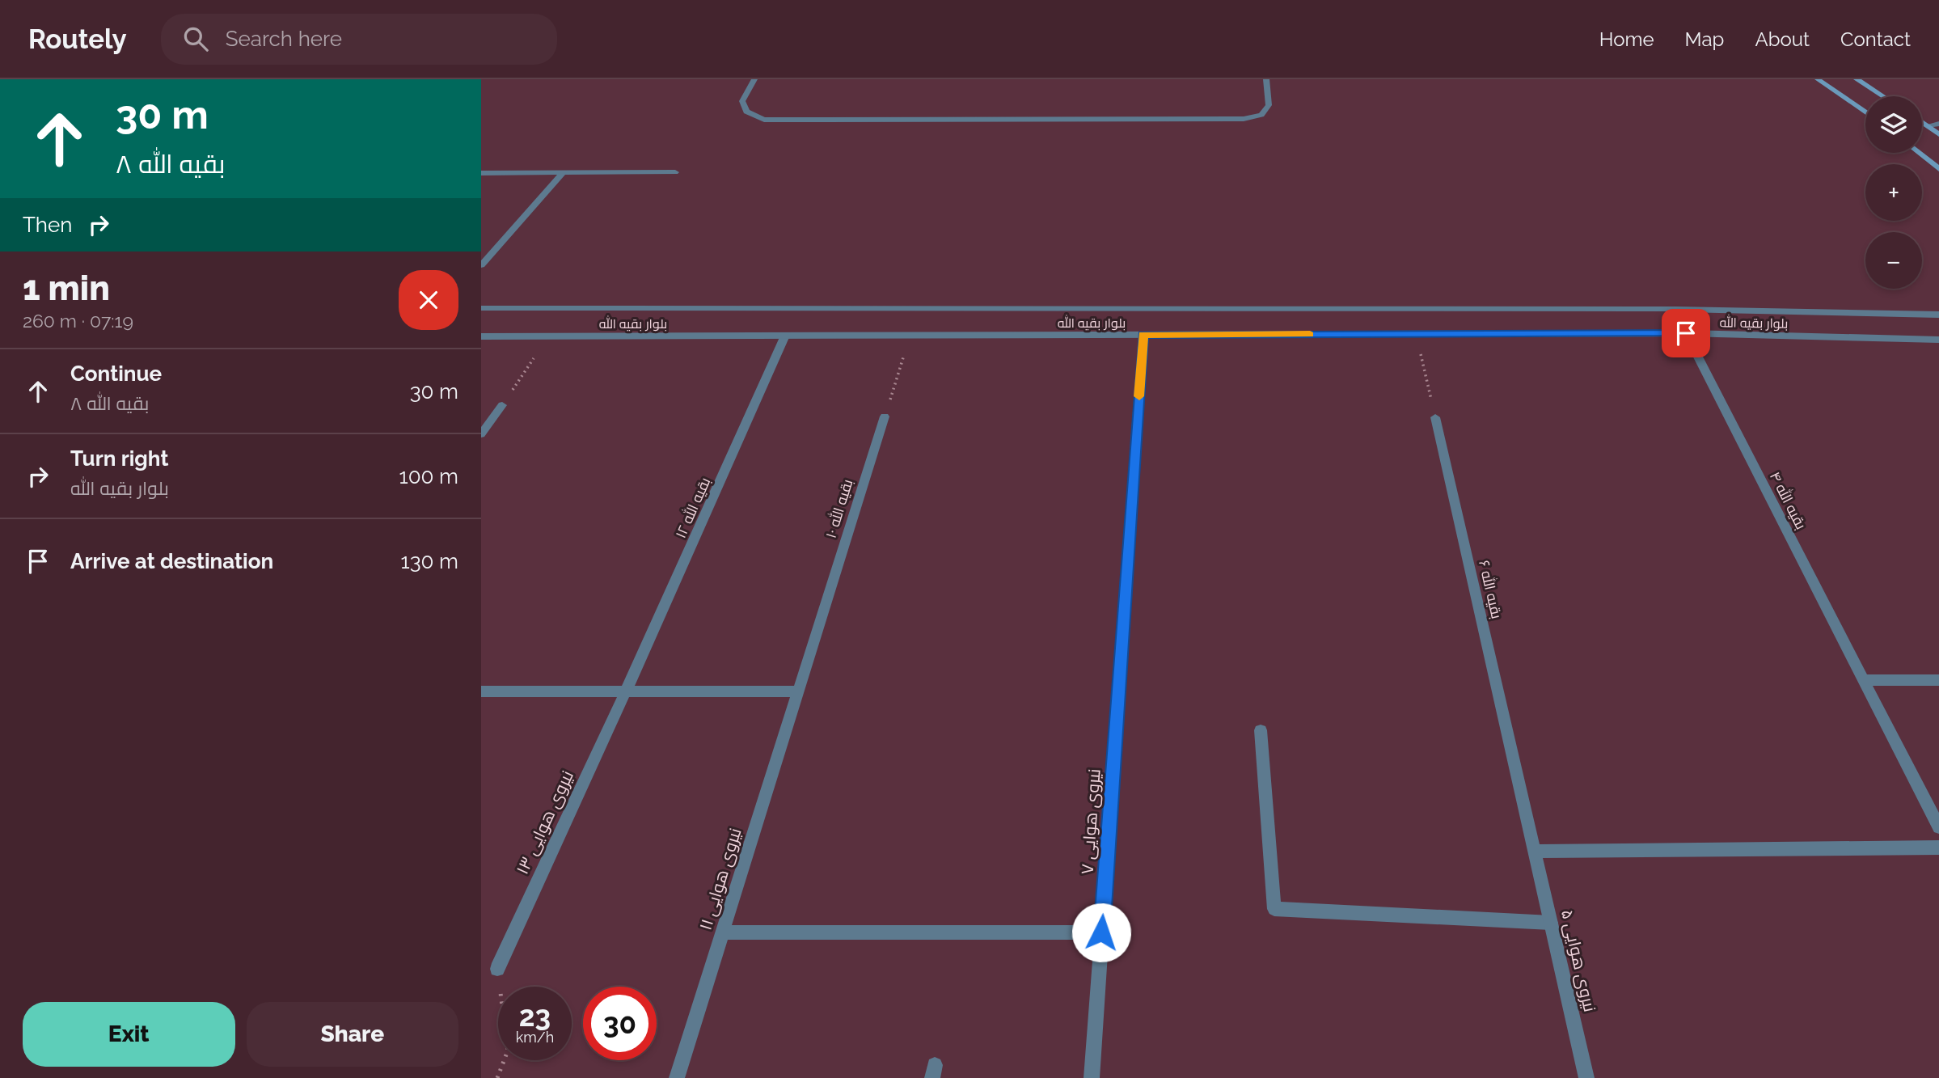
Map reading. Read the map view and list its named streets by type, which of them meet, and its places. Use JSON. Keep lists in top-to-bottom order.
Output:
{
  "streets": {
    "street": [
      "بلوار بقیه الله",
      "بقیه الله ۴",
      "بقیه الله ۱۲",
      "بقیه الله ۱۰",
      "بقیه الله ۶",
      "نیروی هوایی ۷",
      "نیروی هوایی ۱۳",
      "نیروی هوایی ۱۱",
      "نیروی هوایی ۵"
    ]
  },
  "crossings": [
    ["بلوار بقیه الله", "بقیه الله ۴"],
    ["بلوار بقیه الله", "بقیه الله ۱۲"],
    ["بلوار بقیه الله", "نیروی هوایی ۷"],
    ["بقیه الله ۱۲", "نیروی هوایی ۱۳"],
    ["بقیه الله ۱۰", "نیروی هوایی ۱۱"],
    ["بقیه الله ۶", "نیروی هوایی ۵"]
  ],
  "page": {
    "header": "Routely",
    "search": "Search here",
    "nav": [
      "Home",
      "Map",
      "About",
      "Contact"
    ],
    "turn": ["30 m", "بقیه الله ۸"],
    "map_buttons": ["+", "−"],
    "then": "Then",
    "heading": ["1 min", "260 m · 07:19"],
    "list": [
      {
        "name": "Continue",
        "note": "بقیه الله ۸",
        "value": "30 m"
      },
      {
        "name": "Turn right",
        "note": "بلوار بقیه الله",
        "value": "100 m"
      },
      {
        "name": "Arrive at destination",
        "value": "130 m"
      }
    ],
    "speed": "23 km/h",
    "limit": "30",
    "buttons": ["Exit", "Share"]
  }
}
